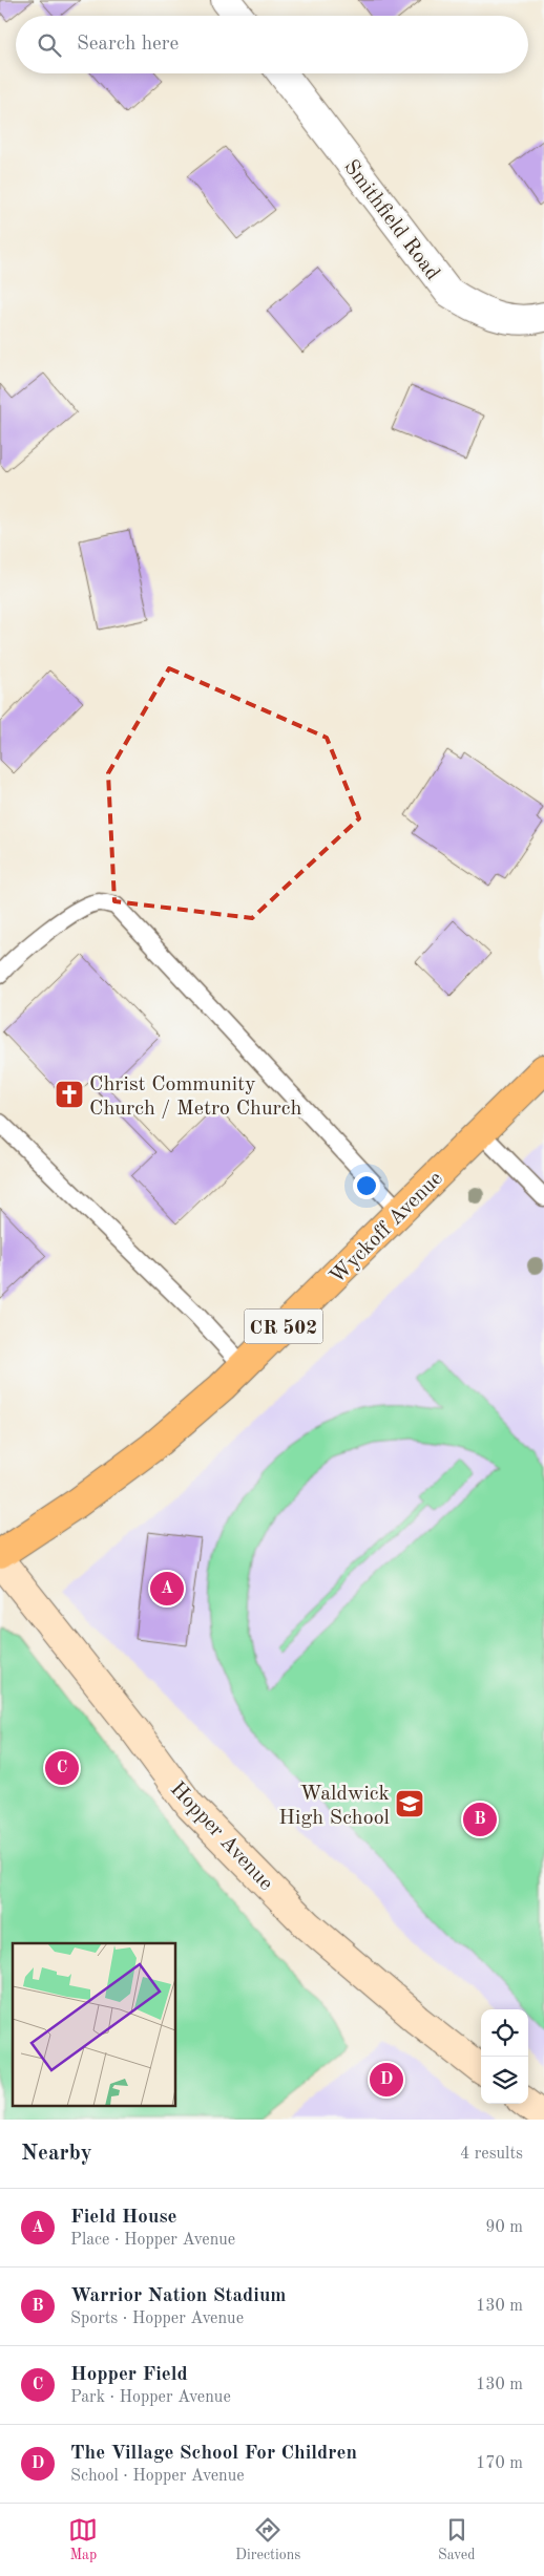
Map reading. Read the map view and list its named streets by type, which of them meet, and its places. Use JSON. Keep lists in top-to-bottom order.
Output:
{
  "streets": {
    "main road": ["Wyckoff Avenue", "CR 502"],
    "street": ["Smithfield Road", "Hopper Avenue"]
  },
  "places": {
    "church": ["Christ Community Church / Metro Church"],
    "school or university": ["Waldwick High School"]
  },
  "page": {
    "search": "Search here",
    "pins": [
      "A",
      "C",
      "B",
      "D"
    ],
    "heading": ["Nearby", "4 results"],
    "list": [
      {
        "mark": "A",
        "name": "Field House",
        "note": "Place · Hopper Avenue",
        "value": "90 m"
      },
      {
        "mark": "B",
        "name": "Warrior Nation Stadium",
        "note": "Sports · Hopper Avenue",
        "value": "130 m"
      },
      {
        "mark": "C",
        "name": "Hopper Field",
        "note": "Park · Hopper Avenue",
        "value": "130 m"
      },
      {
        "mark": "D",
        "name": "The Village School For Children",
        "note": "School · Hopper Avenue",
        "value": "170 m"
      }
    ],
    "nav": ["Map", "Directions", "Saved"]
  }
}
